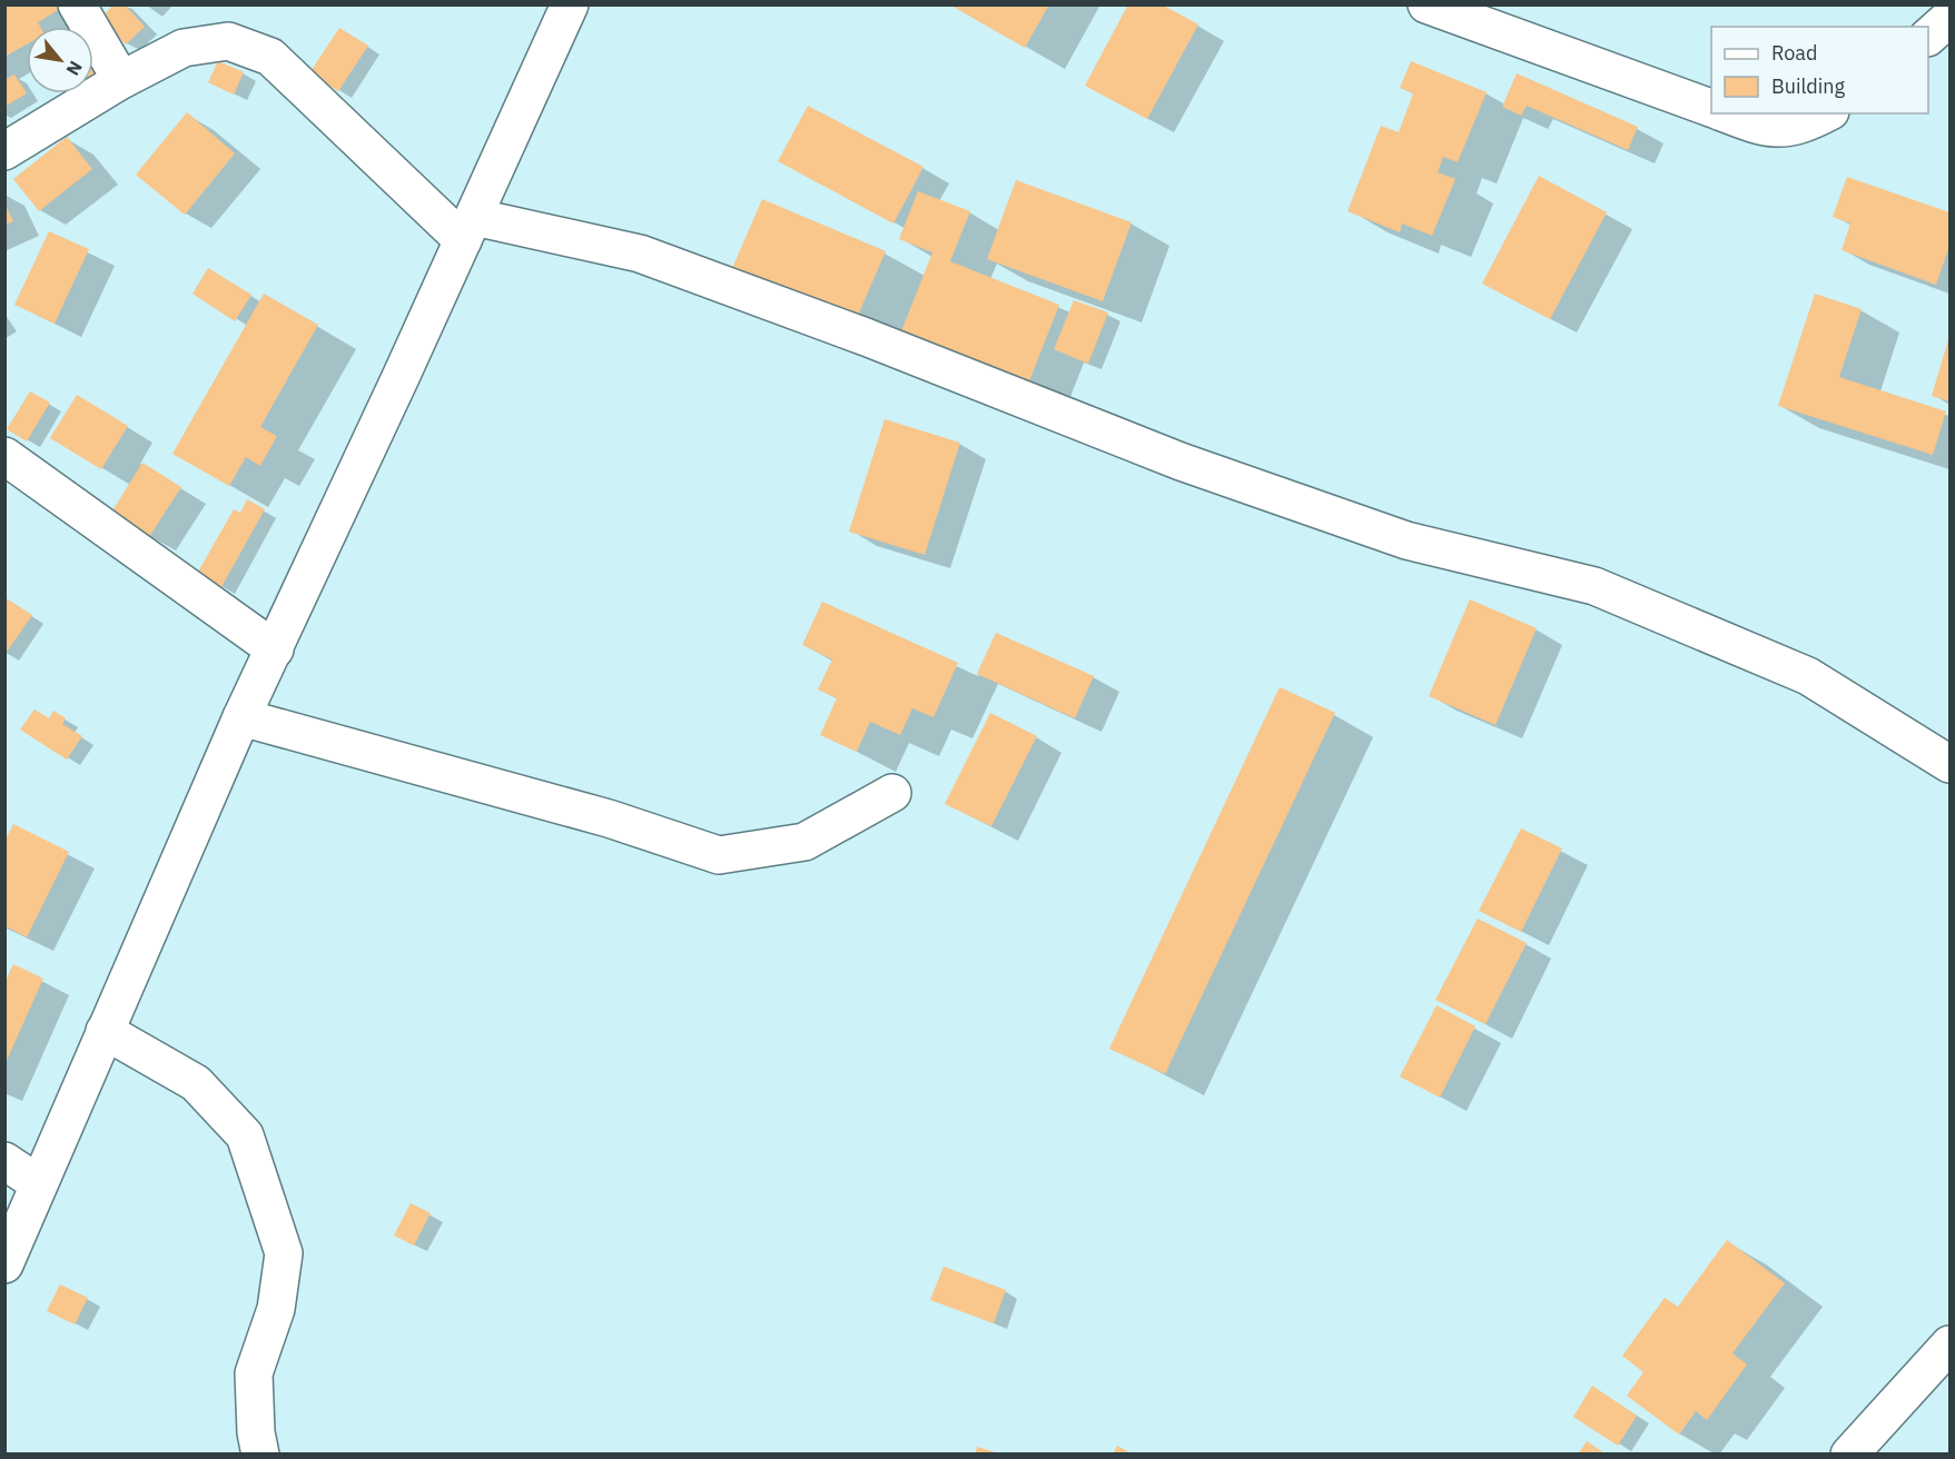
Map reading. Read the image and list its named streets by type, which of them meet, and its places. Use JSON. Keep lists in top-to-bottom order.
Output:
{
  "legend": ["Road", "Building"],
  "north": "bottom right"
}
